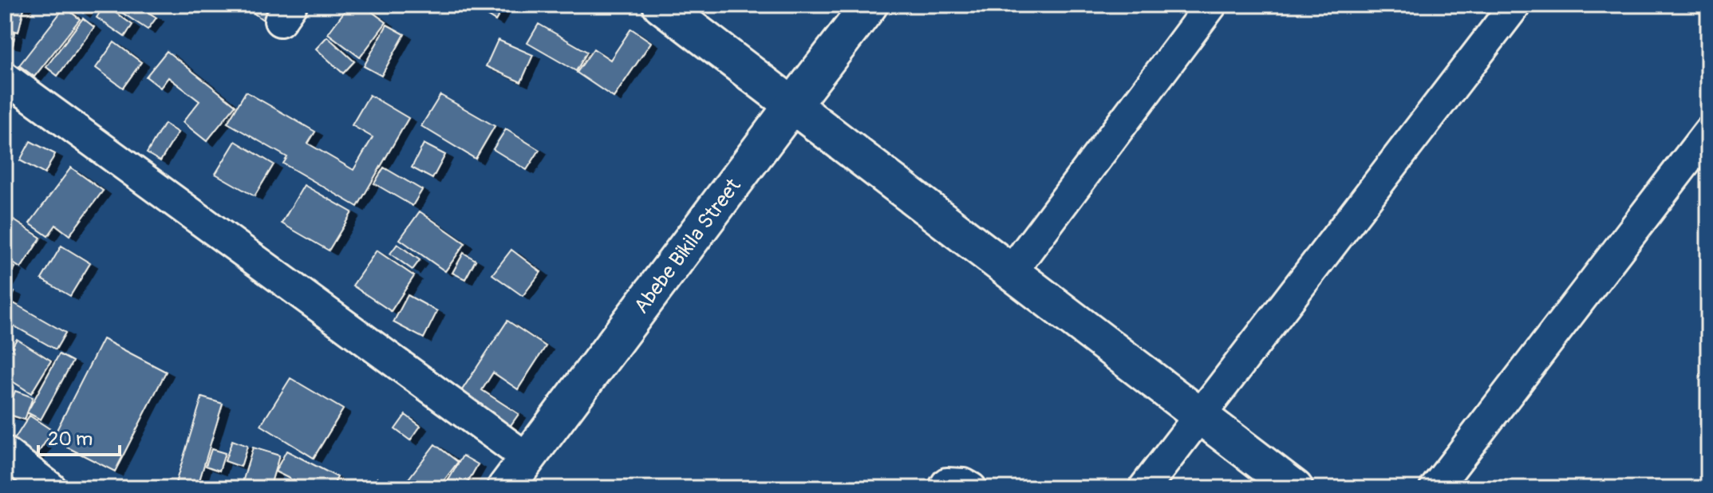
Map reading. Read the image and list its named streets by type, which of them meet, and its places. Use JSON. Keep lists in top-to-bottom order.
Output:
{
  "streets": {
    "street": ["Abebe Bikila Street"]
  },
  "scale_bar": "20 m"
}
